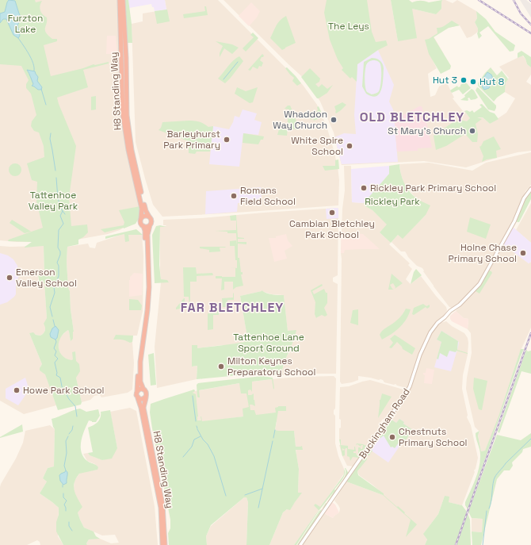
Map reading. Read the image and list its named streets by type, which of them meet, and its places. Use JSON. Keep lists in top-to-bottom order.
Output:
{
  "streets": {
    "highway": ["H8 Standing Way"],
    "main road": ["Buckingham Road"]
  },
  "districts": ["OLD BLETCHLEY", "FAR BLETCHLEY"],
  "parks": [
    "Furzton Lake",
    "The Leys",
    "Tattenhoe Valley Park",
    "Rickley Park",
    "Tattenhoe Lane Sport Ground"
  ],
  "places": [
    "Hut 3",
    "Hut 8",
    "Whaddon Way Church",
    "St Mary's Church",
    "Barleyhurst Park Primary",
    "White Spire School",
    "Rickley Park Primary School",
    "Romans Field School",
    "Cambian Bletchley Park School",
    "Holne Chase Primary School",
    "Emerson Valley School",
    "Milton Keynes Preparatory School",
    "Howe Park School",
    "Chestnuts Primary School"
  ]
}
